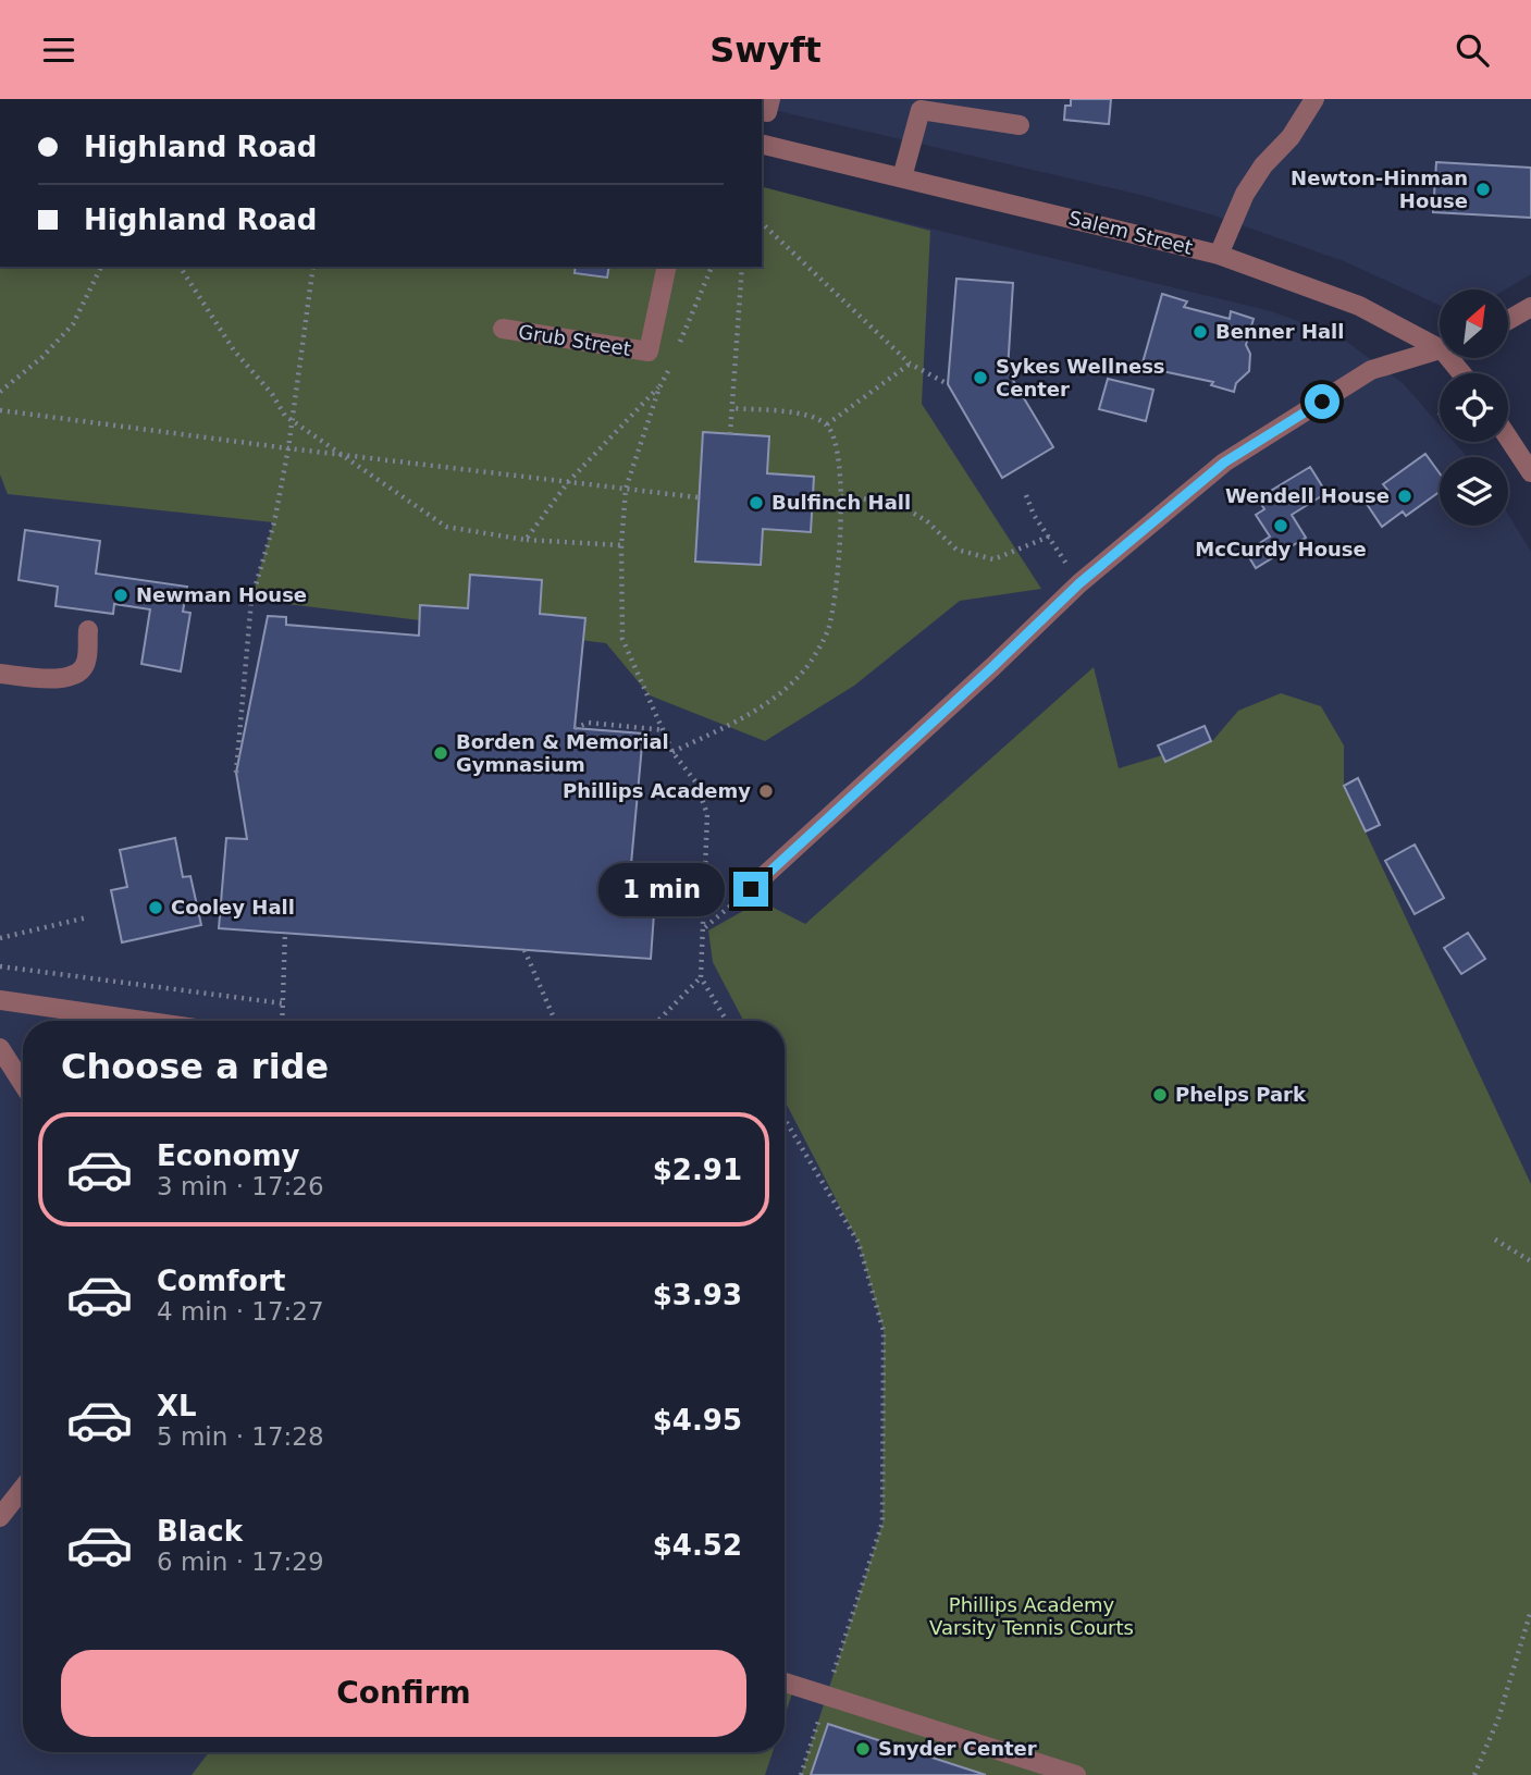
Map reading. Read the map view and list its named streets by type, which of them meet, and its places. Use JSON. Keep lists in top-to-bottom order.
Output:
{
  "streets": {
    "street": ["Salem Street", "Grub Street"]
  },
  "parks": ["Phillips Academy Varsity Tennis Courts"],
  "places": [
    "Newton-Hinman House",
    "Benner Hall",
    "Sykes Wellness Center",
    "Wendell House",
    "Bulfinch Hall",
    "McCurdy House",
    "Newman House",
    "Borden & Memorial Gymnasium",
    "Phillips Academy",
    "Cooley Hall",
    "Phelps Park",
    "Snyder Center"
  ],
  "north": "top right",
  "page": {
    "header": "Swyft",
    "banner": ["Highland Road", "Highland Road"],
    "bubble": "1 min",
    "heading": "Choose a ride",
    "list": [
      {
        "name": "Economy",
        "note": "3 min · 17:26",
        "value": "$2.91"
      },
      {
        "name": "Comfort",
        "note": "4 min · 17:27",
        "value": "$3.93"
      },
      {
        "name": "XL",
        "note": "5 min · 17:28",
        "value": "$4.95"
      },
      {
        "name": "Black",
        "note": "6 min · 17:29",
        "value": "$4.52"
      }
    ],
    "buttons": "Confirm"
  }
}
